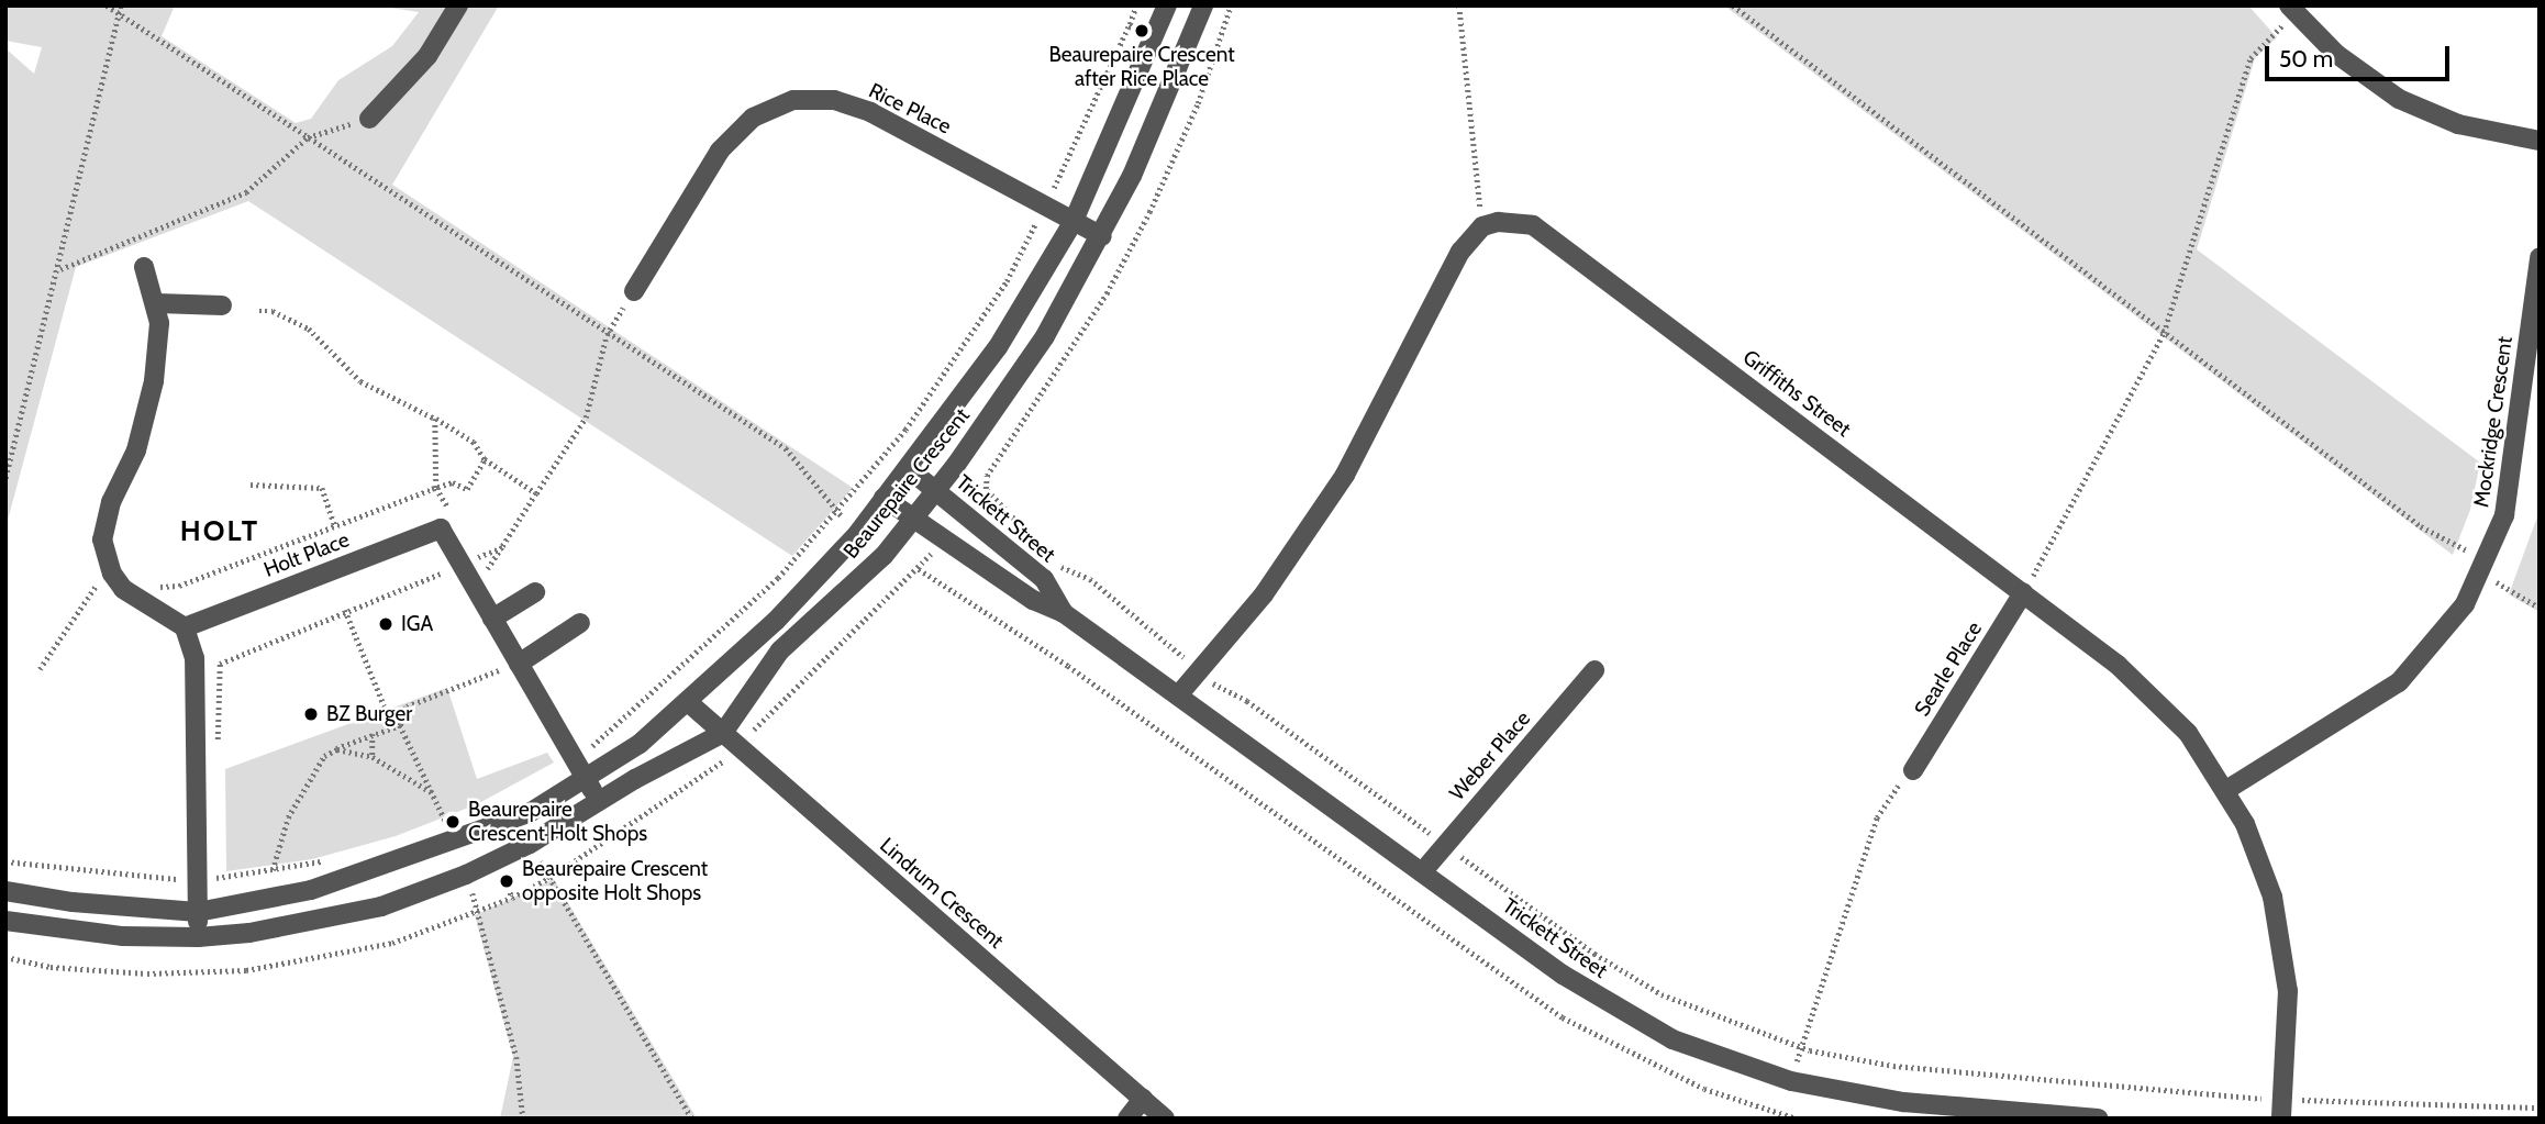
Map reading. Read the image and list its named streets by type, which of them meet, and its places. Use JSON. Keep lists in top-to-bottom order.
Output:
{
  "streets": {
    "street": [
      "Rice Place",
      "Griffiths Street",
      "Mockridge Crescent",
      "Beaurepaire Crescent",
      "Trickett Street",
      "Holt Place",
      "Searle Place",
      "Weber Place",
      "Lindrum Crescent"
    ]
  },
  "crossings": [
    ["Rice Place", "Beaurepaire Crescent"],
    ["Griffiths Street", "Mockridge Crescent"],
    ["Griffiths Street", "Searle Place"],
    ["Beaurepaire Crescent", "Trickett Street"],
    ["Beaurepaire Crescent", "Holt Place"],
    ["Beaurepaire Crescent", "Lindrum Crescent"],
    ["Trickett Street", "Weber Place"]
  ],
  "districts": ["HOLT"],
  "places": [
    "Beaurepaire Crescent after Rice Place",
    "IGA",
    "BZ Burger",
    "Beaurepaire Crescent Holt Shops",
    "Beaurepaire Crescent opposite Holt Shops"
  ],
  "scale_bar": "50 m"
}
